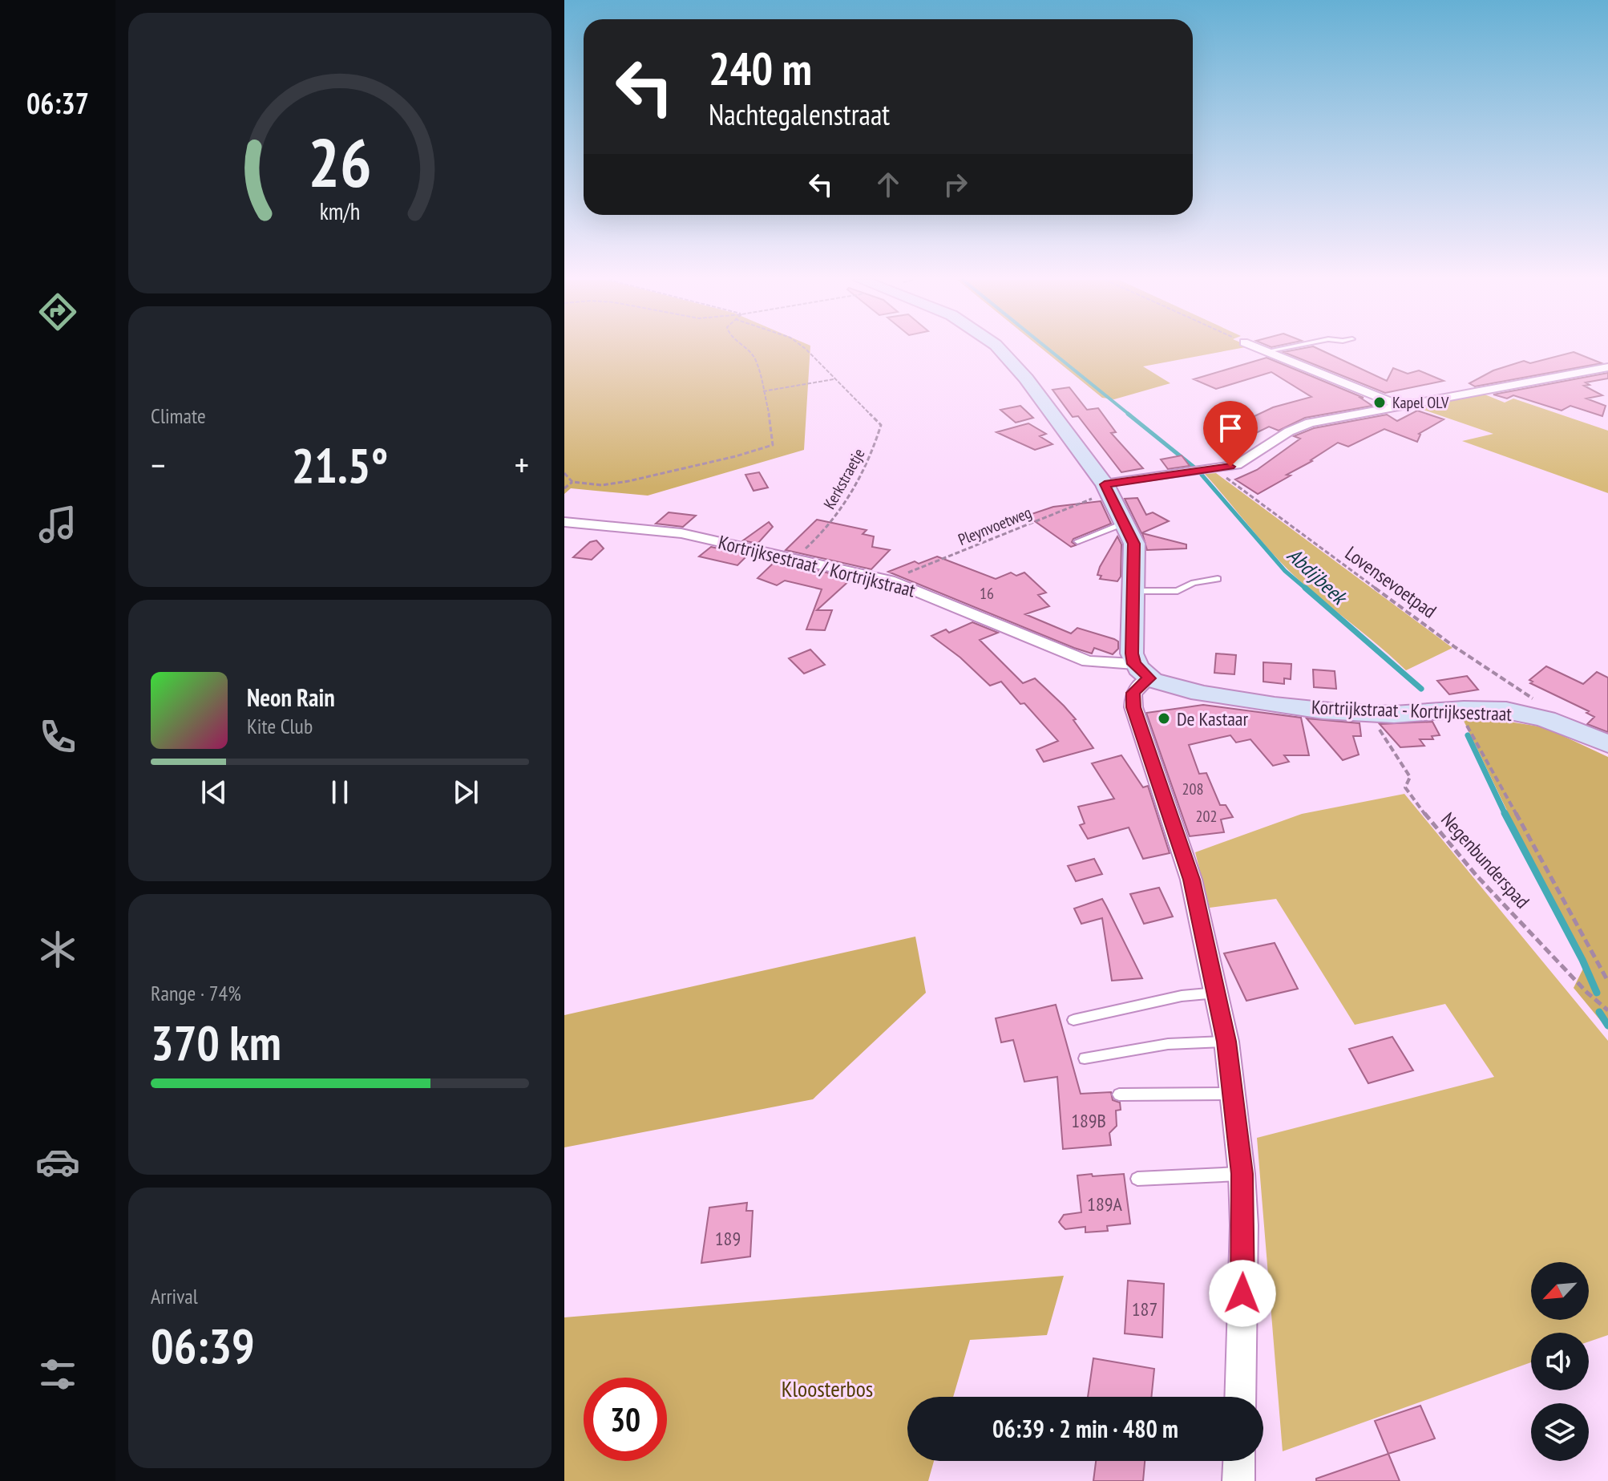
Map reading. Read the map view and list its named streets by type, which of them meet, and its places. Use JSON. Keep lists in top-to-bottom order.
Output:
{
  "streets": {
    "street": ["Kortrijksestraat / Kortrijkstraat", "Kortrijkstraat - Kortrijksestraat"],
    "path": [
      "Kerkstraetje",
      "Pleynvoetweg",
      "Lovensevoetpad",
      "Negenbunderspad"
    ]
  },
  "crossings": [
    ["Kerkstraetje", "Kortrijksestraat / Kortrijkstraat"],
    ["Pleynvoetweg", "Kortrijksestraat / Kortrijkstraat"],
    ["Kortrijksestraat / Kortrijkstraat", "Kortrijkstraat - Kortrijksestraat"],
    ["Lovensevoetpad", "Kortrijkstraat - Kortrijksestraat"],
    ["Kortrijkstraat - Kortrijksestraat", "Negenbunderspad"]
  ],
  "water": ["Abdijbeek"],
  "parks": ["Kloosterbos"],
  "places": ["Kapel OLV", "De Kastaar"],
  "house_numbers": [
    "16",
    "208",
    "202",
    "189B",
    "189A",
    "189",
    "187"
  ],
  "north": "bottom left",
  "page": {
    "tabs": "06:37",
    "turn": ["240 m", "Nachtegalenstraat"],
    "tile": [
      "Climate",
      ["Range · 74%", "370 km"],
      ["Arrival", "06:39"]
    ],
    "heat": ["−", "21.5°", "+"],
    "song": ["Neon Rain", "Kite Club"],
    "limit": "30",
    "trip": "06:39 · 2 min · 480 m",
    "gauge": ["26", "km/h"]
  }
}
